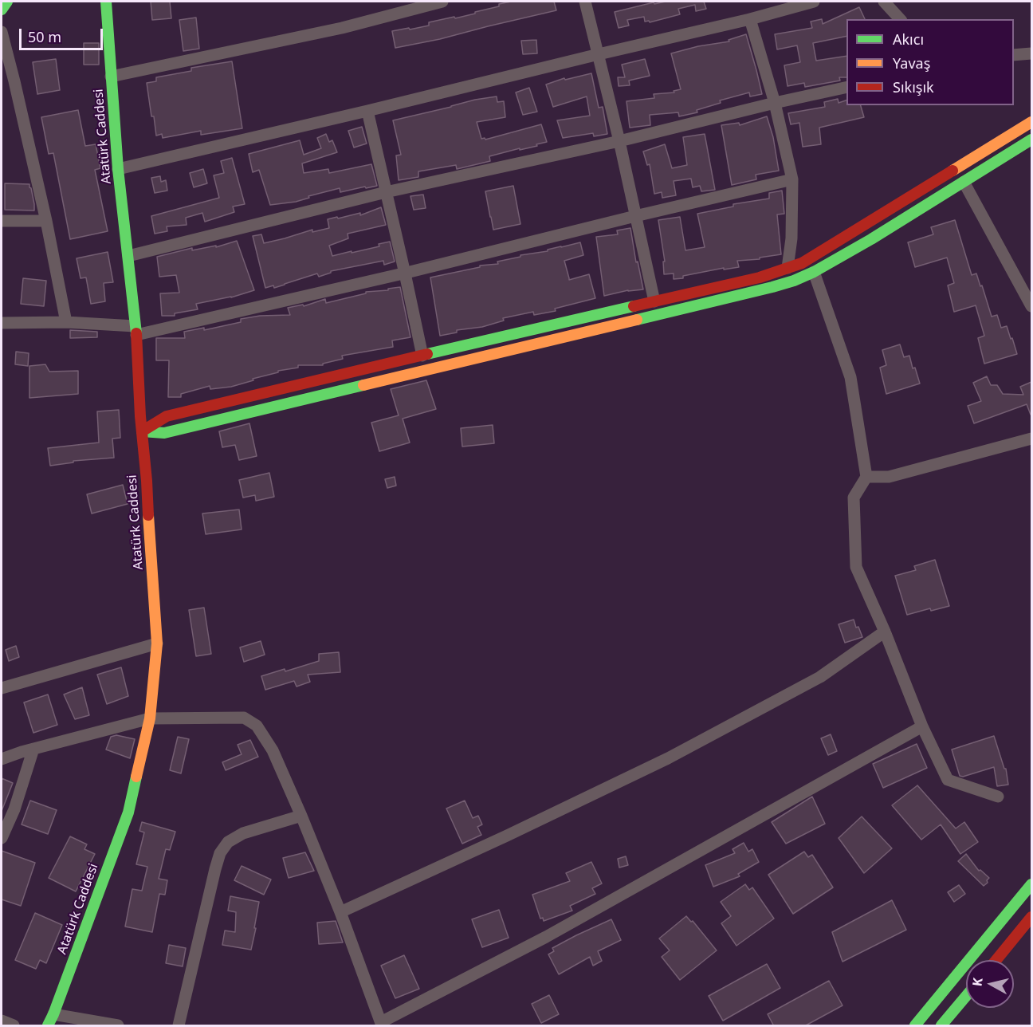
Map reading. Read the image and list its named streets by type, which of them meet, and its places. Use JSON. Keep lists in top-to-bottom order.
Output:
{
  "streets": {
    "main road": ["Atatürk Caddesi"]
  },
  "legend": ["Akıcı", "Yavaş", "Sıkışık"],
  "scale_bar": "50 m",
  "north": "left"
}
